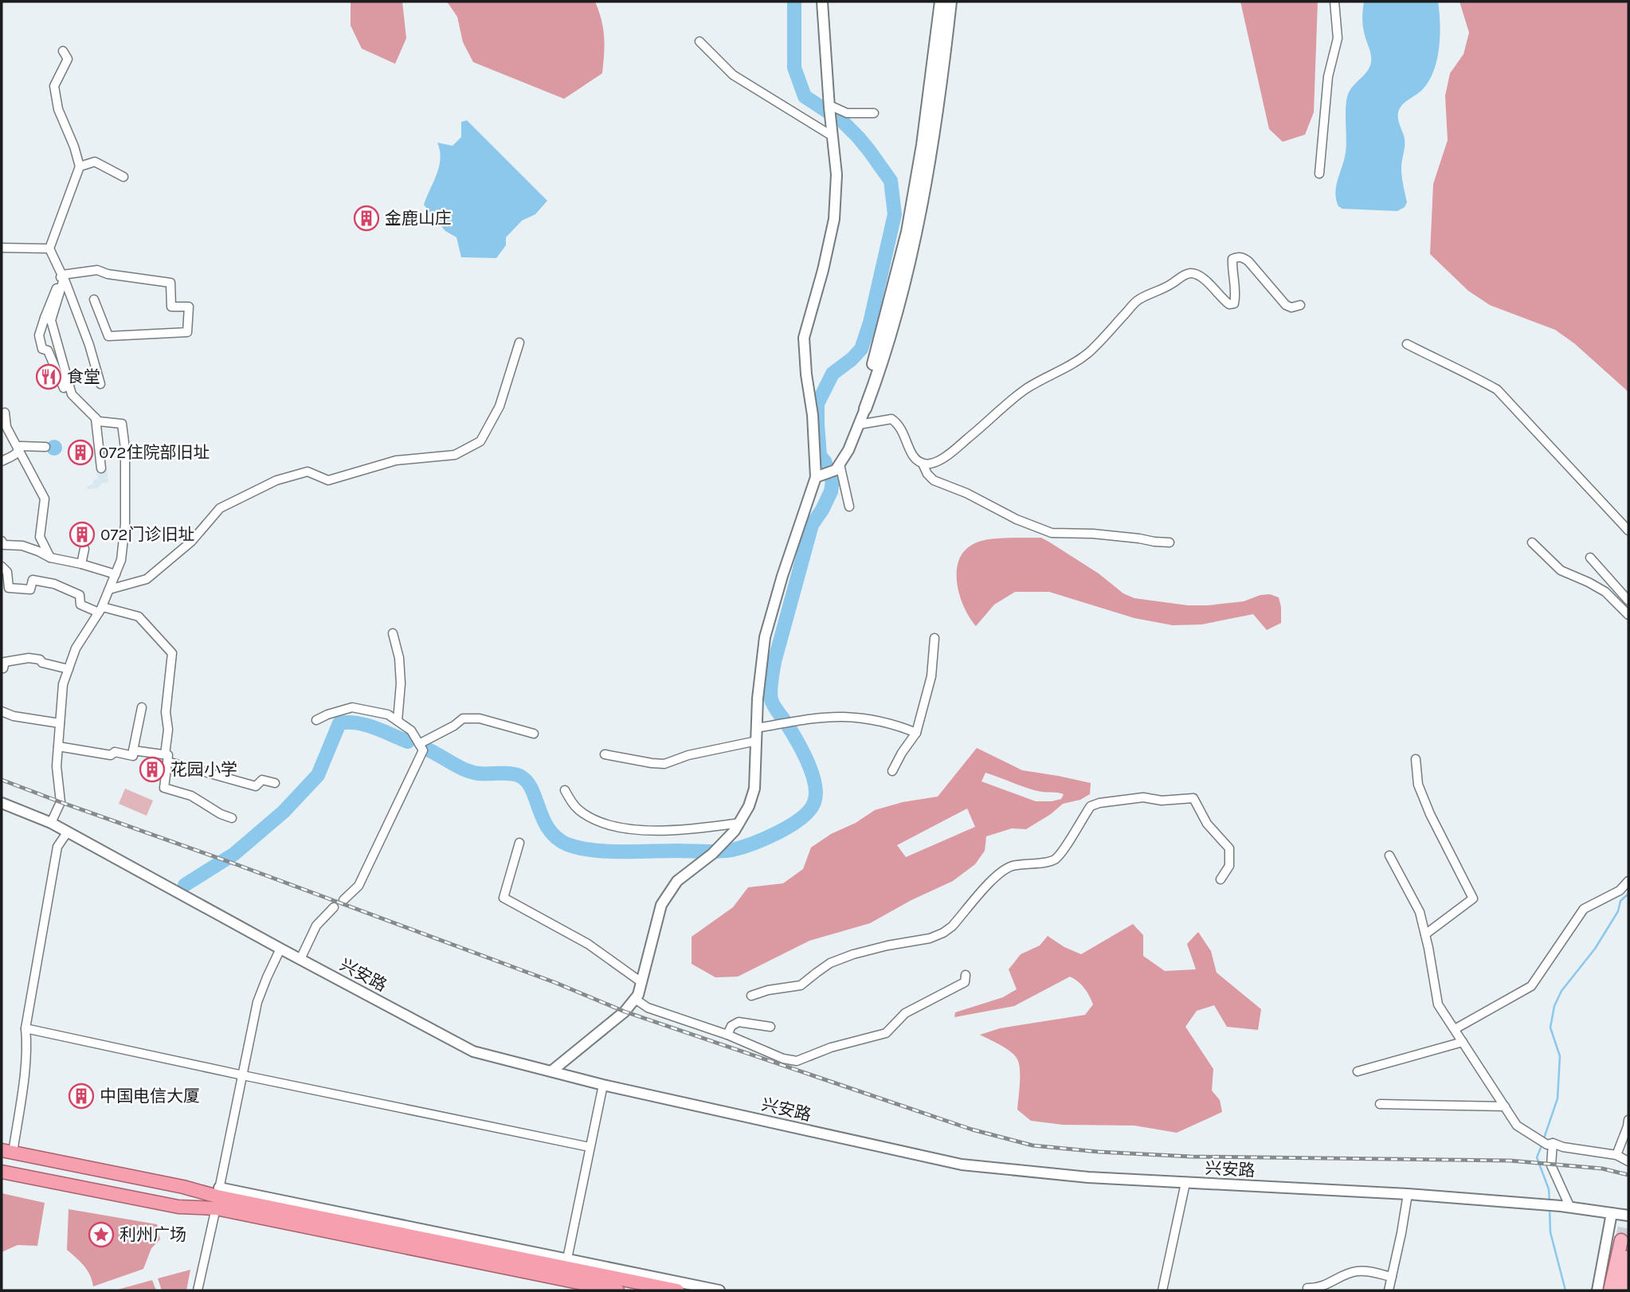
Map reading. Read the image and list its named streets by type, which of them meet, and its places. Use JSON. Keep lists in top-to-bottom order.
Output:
{
  "streets": {
    "street": ["兴安路"]
  },
  "places": {
    "building": [
      "金鹿山庄",
      "072住院部旧址",
      "072门诊旧址",
      "花园小学",
      "中国电信大厦"
    ],
    "restaurant": ["食堂"],
    "place": ["利州广场"]
  }
}
